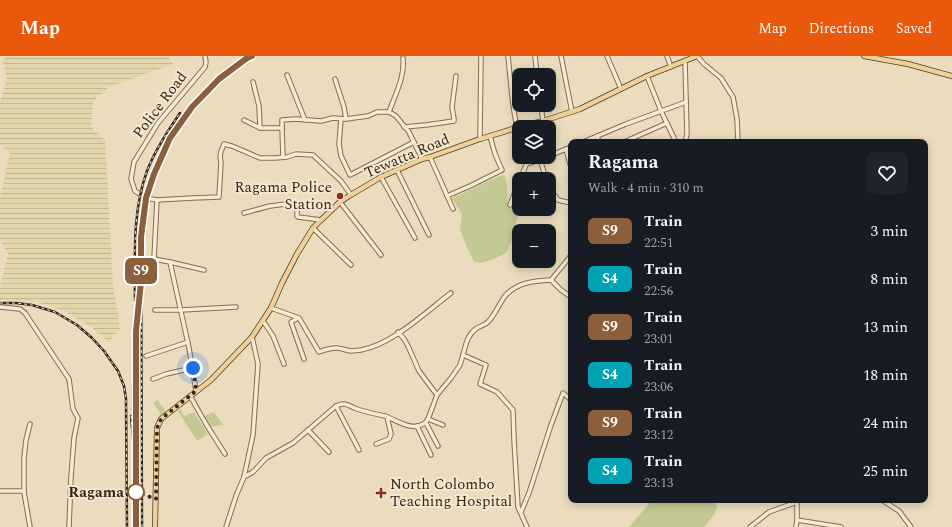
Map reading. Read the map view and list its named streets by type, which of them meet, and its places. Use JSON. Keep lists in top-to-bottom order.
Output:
{
  "streets": {
    "main road": ["Tewatta Road"],
    "street": ["Police Road"]
  },
  "places": {
    "other": ["Ragama Police Station", "Ragama"],
    "health": ["North Colombo Teaching Hospital"]
  },
  "page": {
    "header": "Map",
    "nav": ["Map", "Directions", "Saved"],
    "on_map": "S9",
    "map_buttons": ["+", "−"],
    "heading": ["Ragama", "Walk · 4 min · 310 m"],
    "list": [
      {
        "mark": "S9",
        "name": "Train",
        "note": "22:51",
        "value": "3 min"
      },
      {
        "mark": "S4",
        "name": "Train",
        "note": "22:56",
        "value": "8 min"
      },
      {
        "mark": "S9",
        "name": "Train",
        "note": "23:01",
        "value": "13 min"
      },
      {
        "mark": "S4",
        "name": "Train",
        "note": "23:06",
        "value": "18 min"
      },
      {
        "mark": "S9",
        "name": "Train",
        "note": "23:12",
        "value": "24 min"
      },
      {
        "mark": "S4",
        "name": "Train",
        "note": "23:13",
        "value": "25 min"
      }
    ]
  }
}
